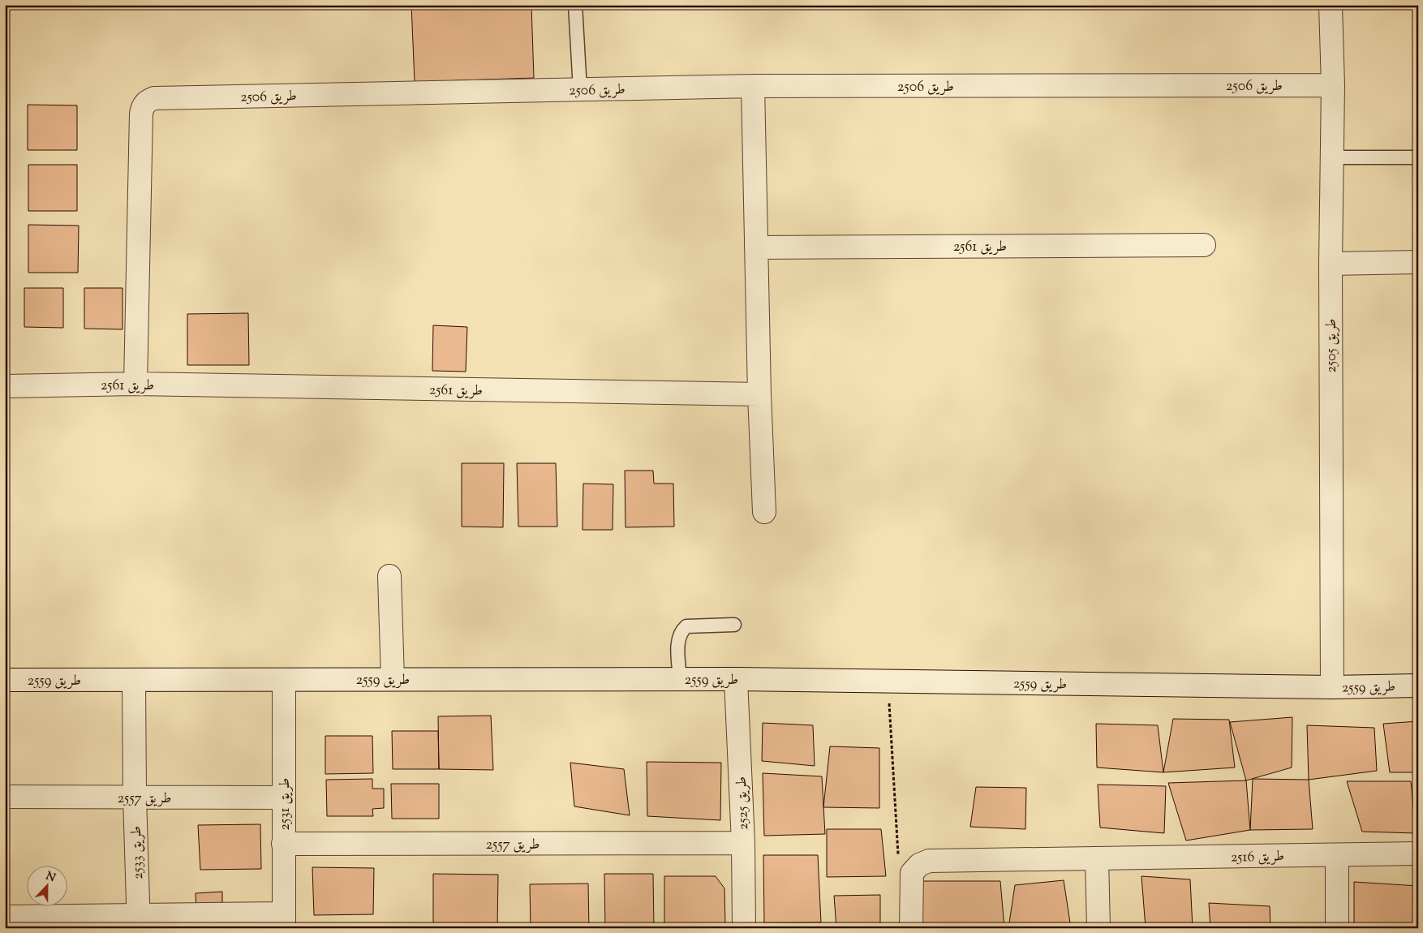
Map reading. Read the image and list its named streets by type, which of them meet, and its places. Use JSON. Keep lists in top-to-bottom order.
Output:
{
  "streets": {
    "street": [
      "طريق 2506",
      "طريق 2561",
      "طريق 2505",
      "طريق 2559",
      "طريق 2557",
      "طريق 2525",
      "طريق 2531",
      "طريق 2533",
      "طريق 2516"
    ]
  },
  "crossings": [
    ["طريق 2506", "طريق 2561"],
    ["طريق 2506", "طريق 2505"],
    ["طريق 2505", "طريق 2559"],
    ["طريق 2559", "طريق 2525"],
    ["طريق 2559", "طريق 2531"],
    ["طريق 2559", "طريق 2533"],
    ["طريق 2557", "طريق 2525"],
    ["طريق 2557", "طريق 2531"],
    ["طريق 2557", "طريق 2533"]
  ],
  "north": "top"
}
